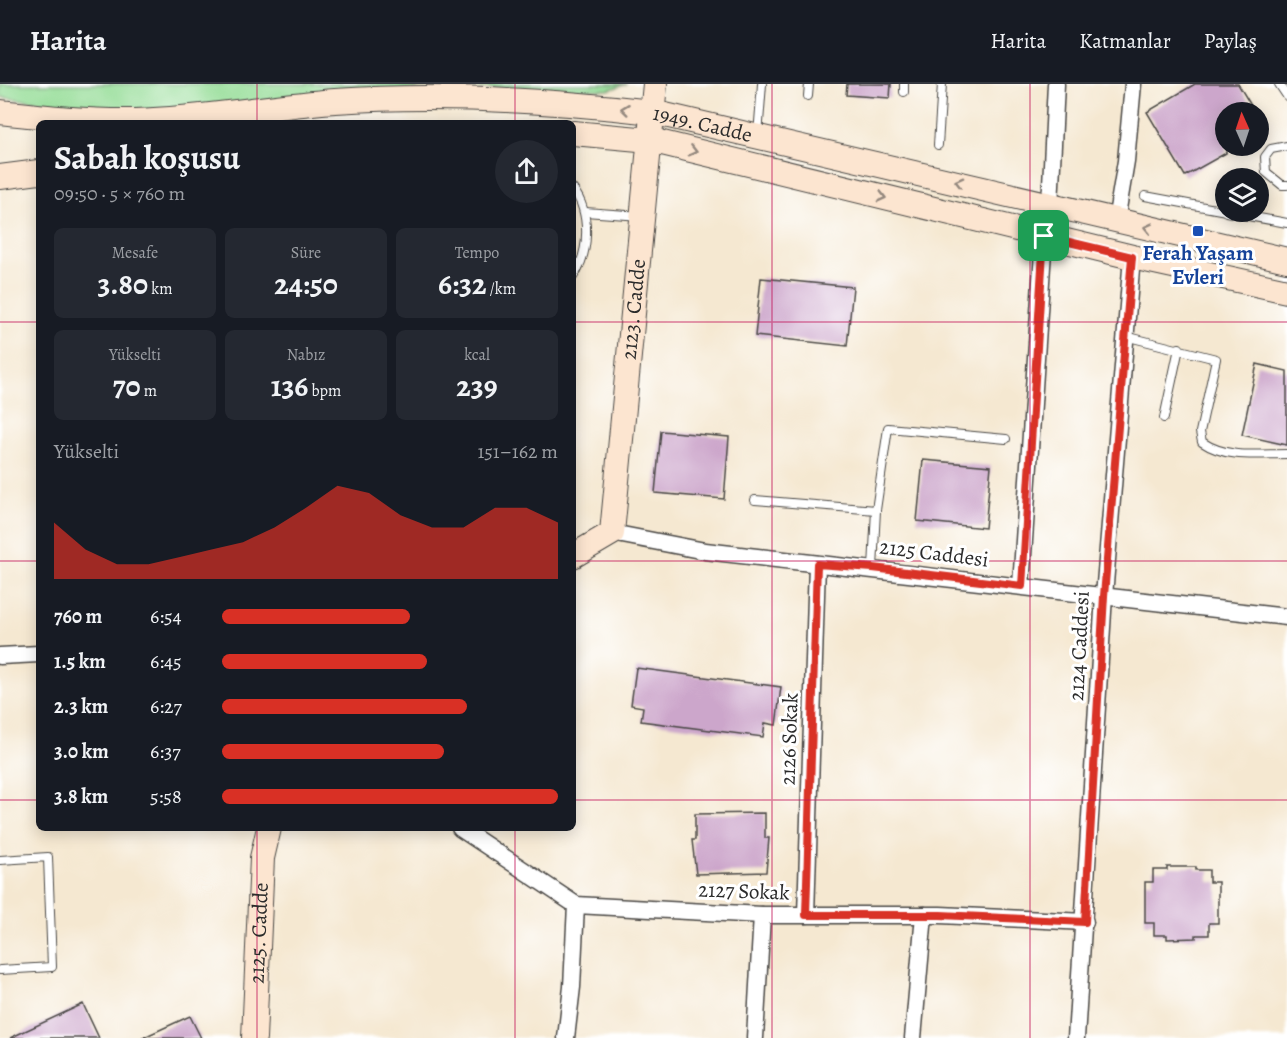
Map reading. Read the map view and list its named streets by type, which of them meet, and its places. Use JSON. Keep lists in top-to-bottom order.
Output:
{
  "streets": {
    "street": [
      "1949. Cadde",
      "2123. Cadde",
      "2125 Caddesi",
      "2124 Caddesi",
      "2126 Sokak",
      "2127 Sokak",
      "2125. Cadde"
    ]
  },
  "crossings": [
    ["1949. Cadde", "2123. Cadde"],
    ["1949. Cadde", "2124 Caddesi"],
    ["2123. Cadde", "2125 Caddesi"],
    ["2125 Caddesi", "2124 Caddesi"],
    ["2125 Caddesi", "2126 Sokak"],
    ["2124 Caddesi", "2127 Sokak"],
    ["2126 Sokak", "2127 Sokak"]
  ],
  "places": {
    "transit": ["Ferah Yaşam Evleri"]
  },
  "north": "top",
  "page": {
    "header": "Harita",
    "nav": ["Harita", "Katmanlar", "Paylaş"],
    "heading": ["Sabah koşusu", "09:50 · 5 × 760 m"],
    "stats": [
      ["Mesafe", "3.80 km"],
      ["Süre", "24:50"],
      ["Tempo", "6:32 /km"],
      ["Yükselti", "70 m"],
      ["Nabız", "136 bpm"],
      ["kcal", "239"]
    ],
    "chart": ["Yükselti", "151–162 m"],
    "list": [
      {
        "name": "760 m",
        "note": "6:54"
      },
      {
        "name": "1.5 km",
        "note": "6:45"
      },
      {
        "name": "2.3 km",
        "note": "6:27"
      },
      {
        "name": "3.0 km",
        "note": "6:37"
      },
      {
        "name": "3.8 km",
        "note": "5:58"
      }
    ]
  }
}
